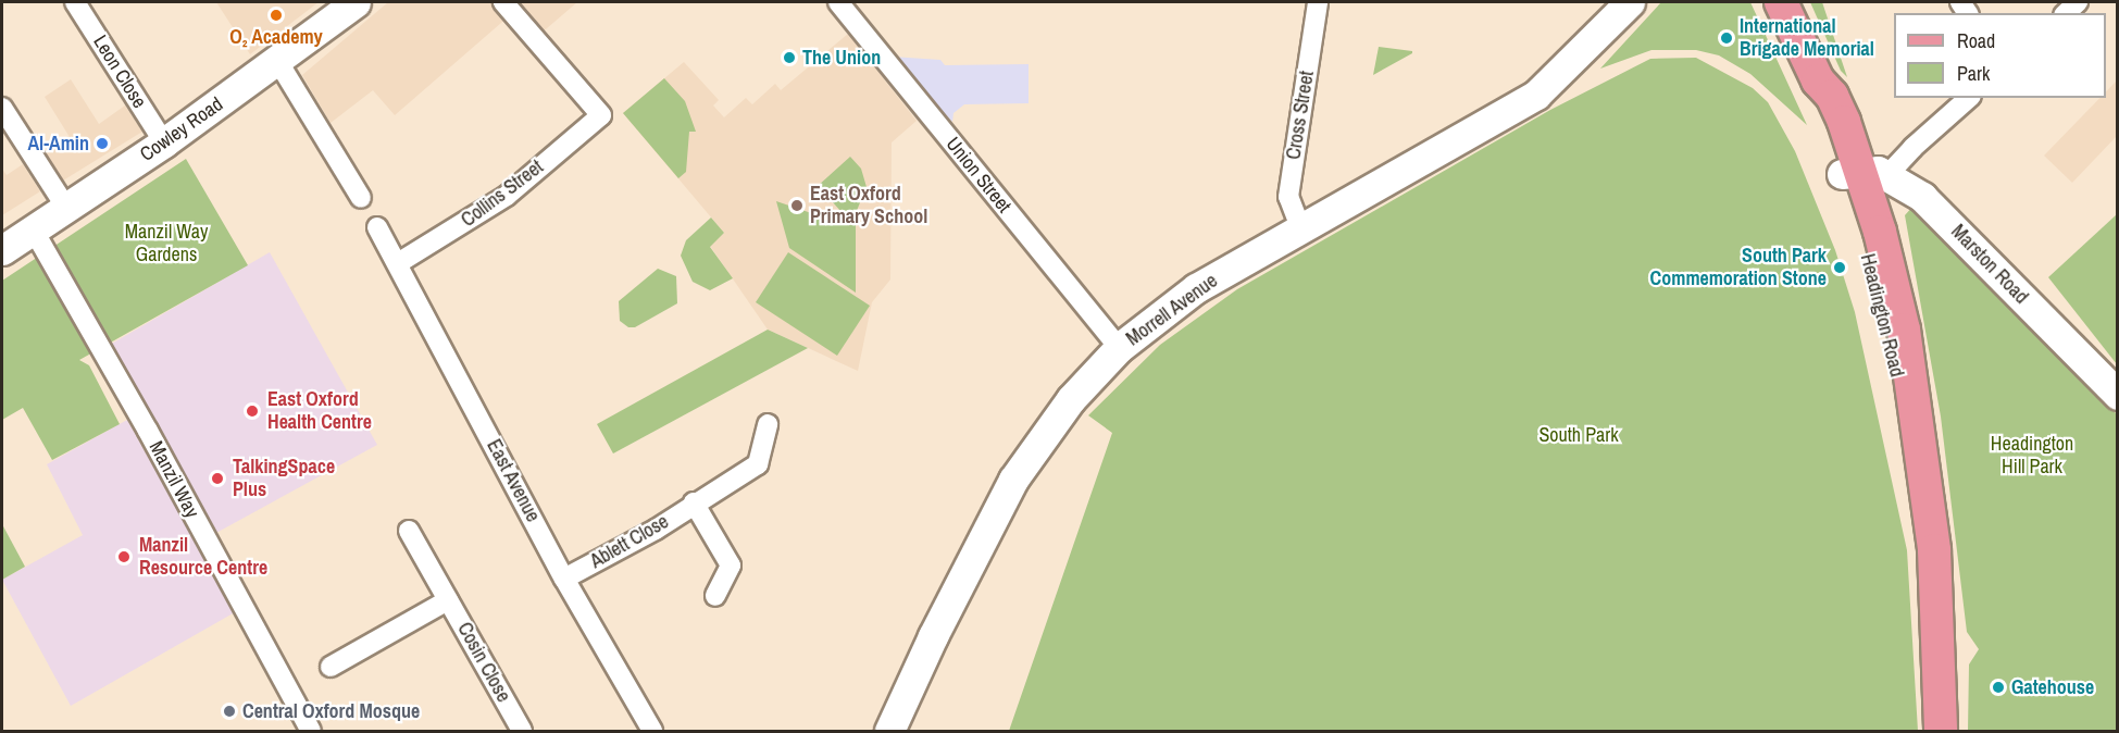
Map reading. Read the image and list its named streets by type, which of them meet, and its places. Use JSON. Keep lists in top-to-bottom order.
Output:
{
  "streets": {
    "main road": ["Headington Road"],
    "street": [
      "Leon Close",
      "Cross Street",
      "Cowley Road",
      "Union Street",
      "Collins Street",
      "Marston Road",
      "Morrell Avenue",
      "Manzil Way",
      "East Avenue",
      "Ablett Close",
      "Cosin Close"
    ]
  },
  "crossings": [
    ["Leon Close", "Cowley Road"],
    ["Cross Street", "Morrell Avenue"],
    ["Cowley Road", "Manzil Way"],
    ["Union Street", "Morrell Avenue"],
    ["Collins Street", "East Avenue"],
    ["Marston Road", "Headington Road"],
    ["East Avenue", "Ablett Close"]
  ],
  "parks": ["Manzil Way Gardens", "South Park", "Headington Hill Park"],
  "places": [
    "O₂ Academy",
    "International Brigade Memorial",
    "The Union",
    "Al-Amin",
    "East Oxford Primary School",
    "South Park Commemoration Stone",
    "East Oxford Health Centre",
    "TalkingSpace Plus",
    "Manzil Resource Centre",
    "Gatehouse",
    "Central Oxford Mosque"
  ],
  "legend": ["Road", "Park"]
}
